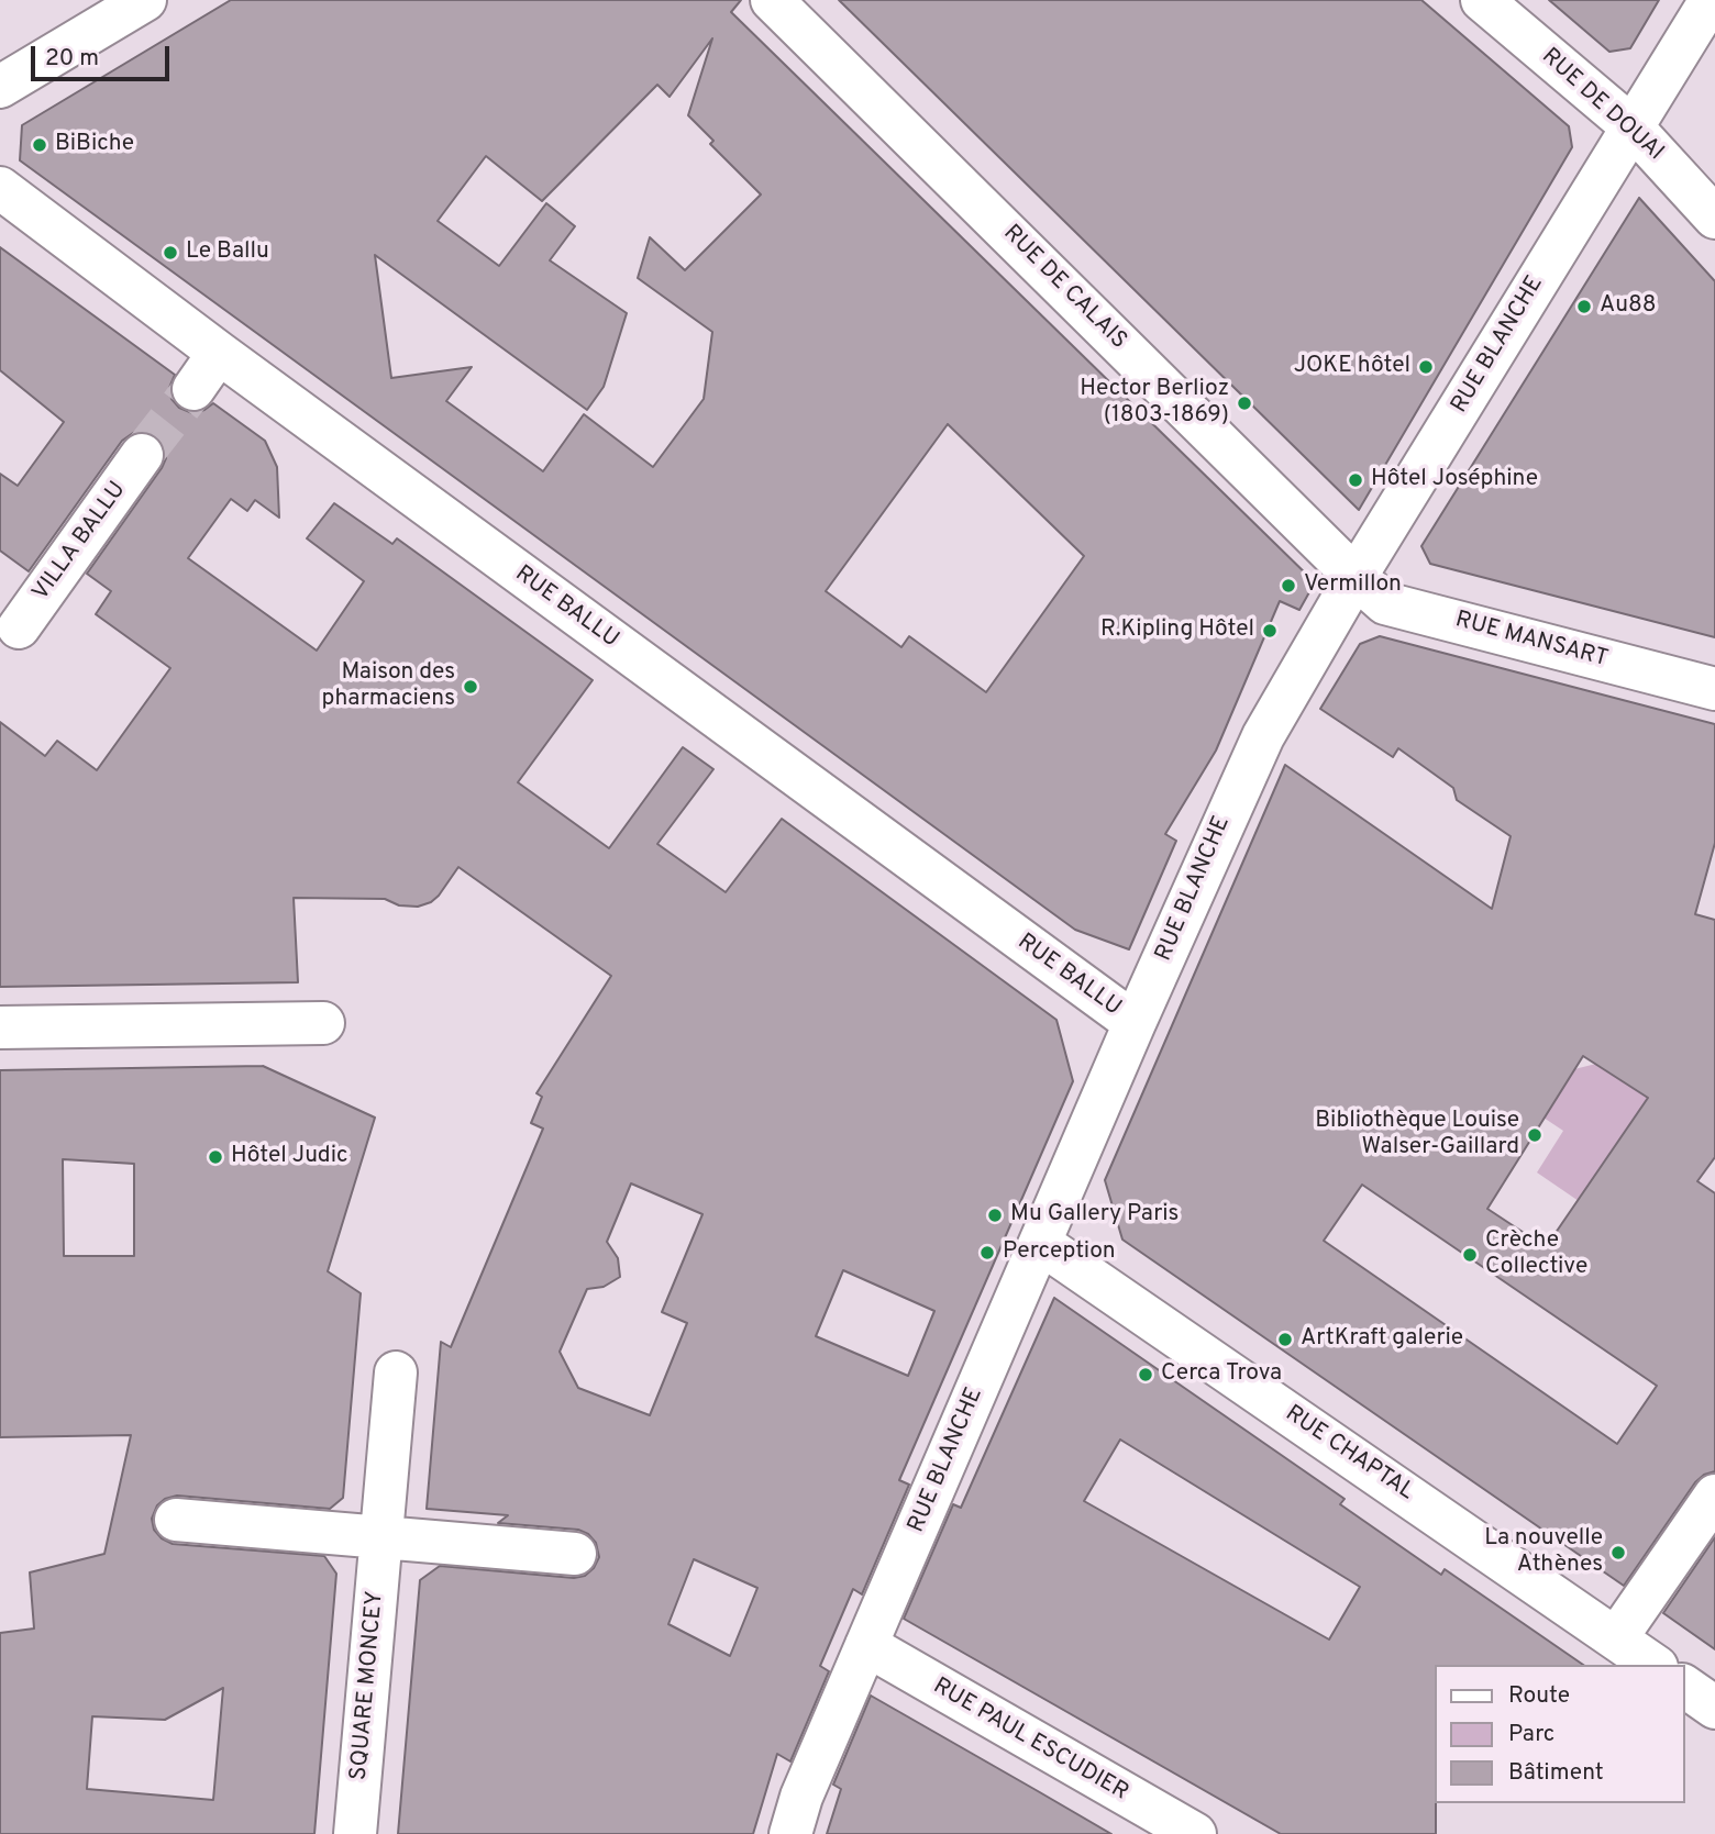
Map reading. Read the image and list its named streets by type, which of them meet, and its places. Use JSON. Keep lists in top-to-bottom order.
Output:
{
  "streets": {
    "street": [
      "RUE DE DOUAI",
      "RUE DE CALAIS",
      "RUE BLANCHE",
      "VILLA BALLU",
      "RUE BALLU",
      "RUE MANSART",
      "RUE CHAPTAL",
      "SQUARE MONCEY",
      "RUE PAUL ESCUDIER"
    ]
  },
  "crossings": [
    ["RUE DE DOUAI", "RUE BLANCHE"],
    ["RUE DE CALAIS", "RUE BLANCHE"],
    ["RUE DE CALAIS", "RUE MANSART"],
    ["RUE BLANCHE", "RUE BALLU"],
    ["RUE BLANCHE", "RUE MANSART"],
    ["RUE BLANCHE", "RUE CHAPTAL"],
    ["RUE BLANCHE", "RUE PAUL ESCUDIER"]
  ],
  "places": [
    "BiBiche",
    "Le Ballu",
    "Au88",
    "JOKE hôtel",
    "Hector Berlioz (1803-1869)",
    "Hôtel Joséphine",
    "Vermillon",
    "R.Kipling Hôtel",
    "Maison des pharmaciens",
    "Bibliothèque Louise Walser-Gaillard",
    "Hôtel Judic",
    "Mu Gallery Paris",
    "Perception",
    "Crèche Collective",
    "ArtKraft galerie",
    "Cerca Trova",
    "La nouvelle Athènes"
  ],
  "legend": ["Route", "Parc", "Bâtiment"],
  "scale_bar": "20 m"
}
